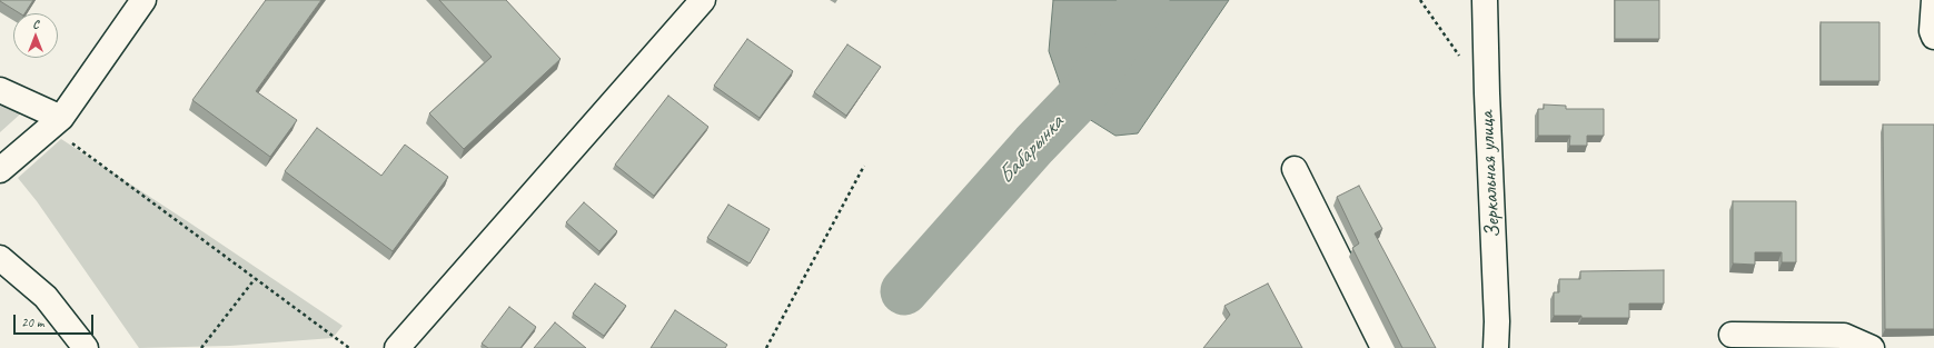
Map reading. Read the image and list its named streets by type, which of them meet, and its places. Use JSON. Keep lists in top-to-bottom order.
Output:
{
  "streets": {
    "street": ["Зеркальная улица"]
  },
  "water": ["Бабарынка"],
  "scale_bar": "20 m",
  "north": "top"
}
